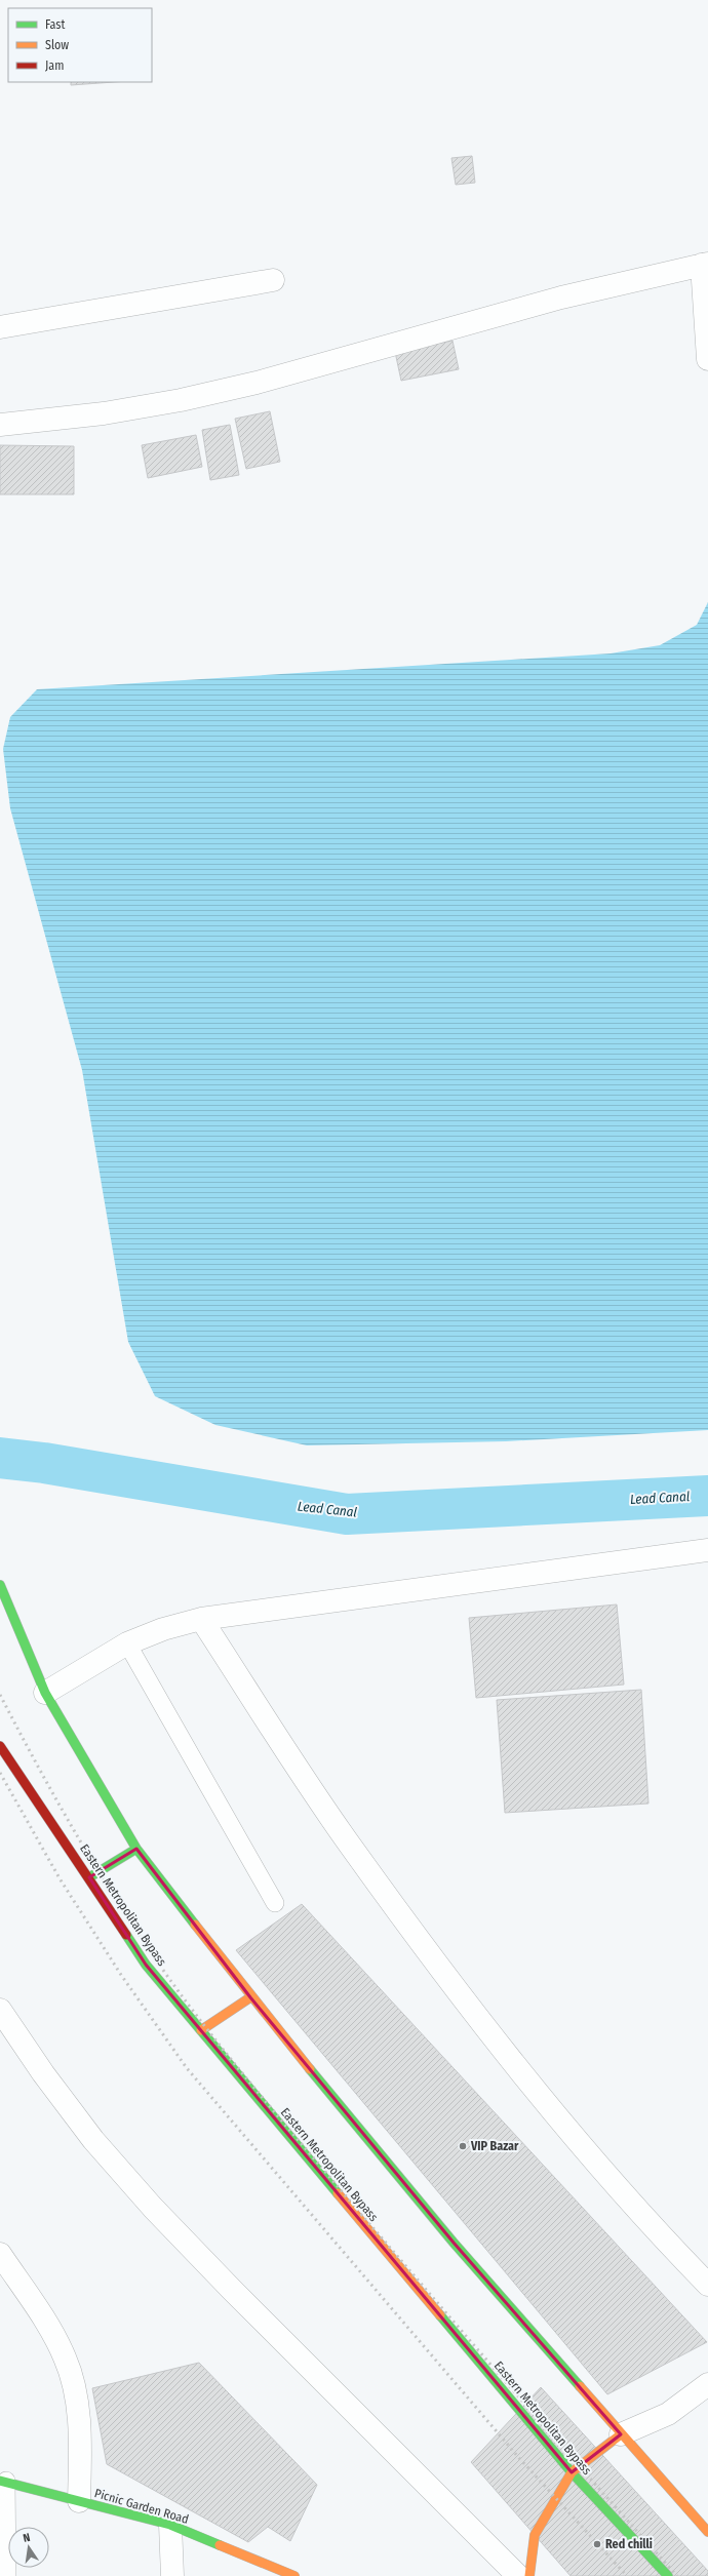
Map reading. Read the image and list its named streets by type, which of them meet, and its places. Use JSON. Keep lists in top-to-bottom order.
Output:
{
  "streets": {
    "main road": ["Eastern Metropolitan Bypass", "Picnic Garden Road"]
  },
  "water": ["Lead Canal"],
  "places": ["VIP Bazar", "Red chilli"],
  "legend": ["Fast", "Slow", "Jam"],
  "north": "top"
}
